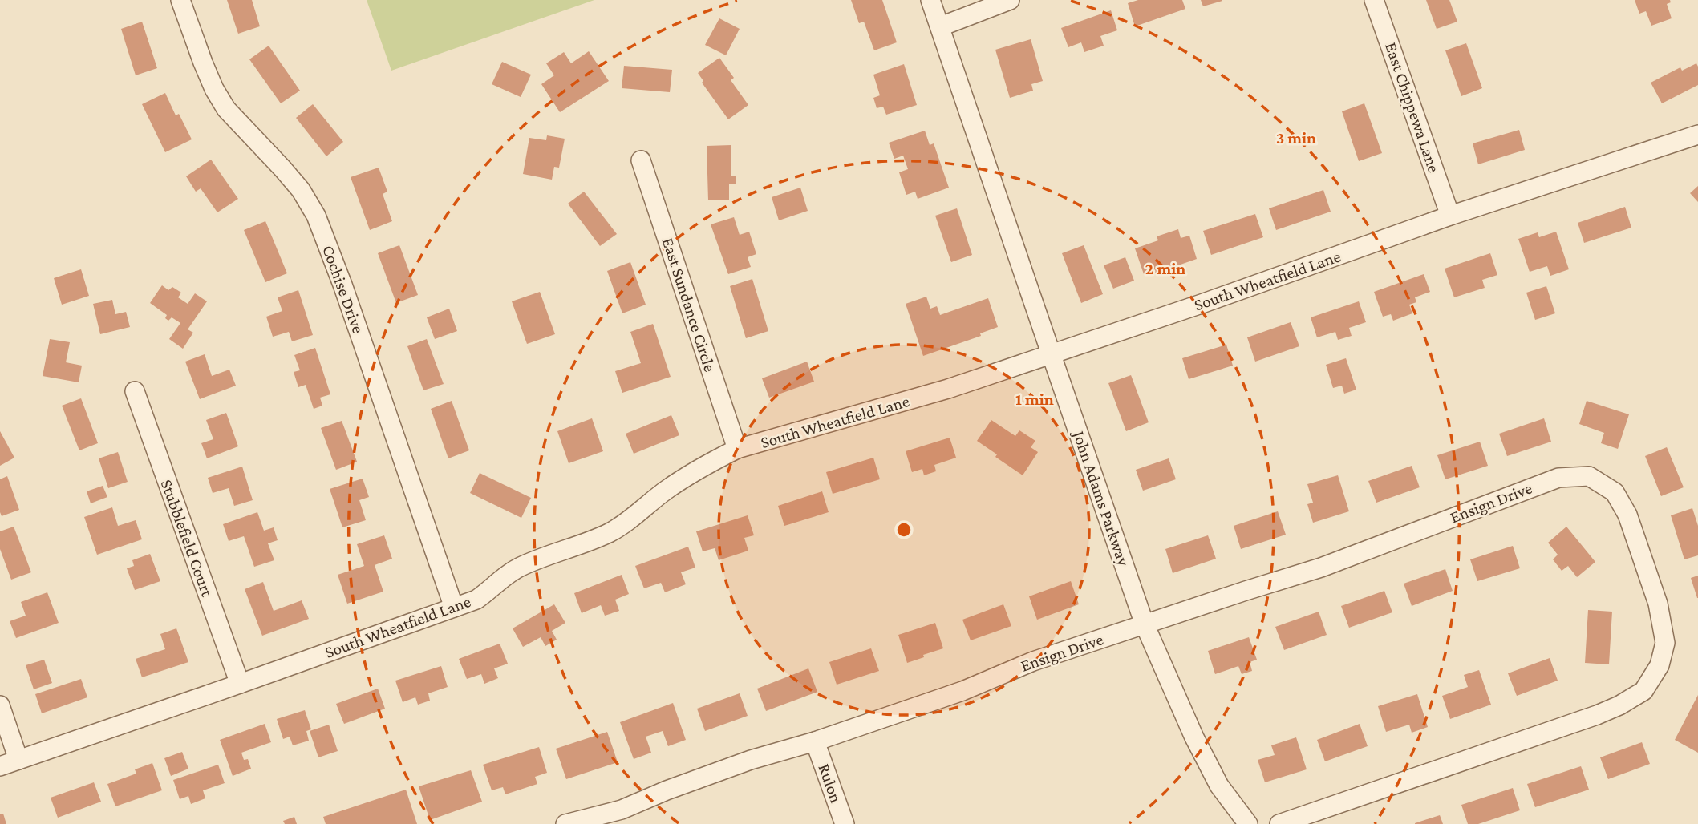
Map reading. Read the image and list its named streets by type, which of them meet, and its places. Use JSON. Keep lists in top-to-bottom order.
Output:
{
  "streets": {
    "street": [
      "East Chippewa Lane",
      "South Wheatfield Lane",
      "Cochise Drive",
      "East Sundance Circle",
      "John Adams Parkway",
      "Ensign Drive",
      "Stubblefield Court",
      "Rulon"
    ]
  },
  "crossings": [
    ["East Chippewa Lane", "South Wheatfield Lane"],
    ["South Wheatfield Lane", "Cochise Drive"],
    ["South Wheatfield Lane", "East Sundance Circle"],
    ["South Wheatfield Lane", "John Adams Parkway"],
    ["South Wheatfield Lane", "Stubblefield Court"],
    ["John Adams Parkway", "Ensign Drive"],
    ["Ensign Drive", "Rulon"]
  ],
  "rings": ["3 min", "2 min", "1 min"]
}
